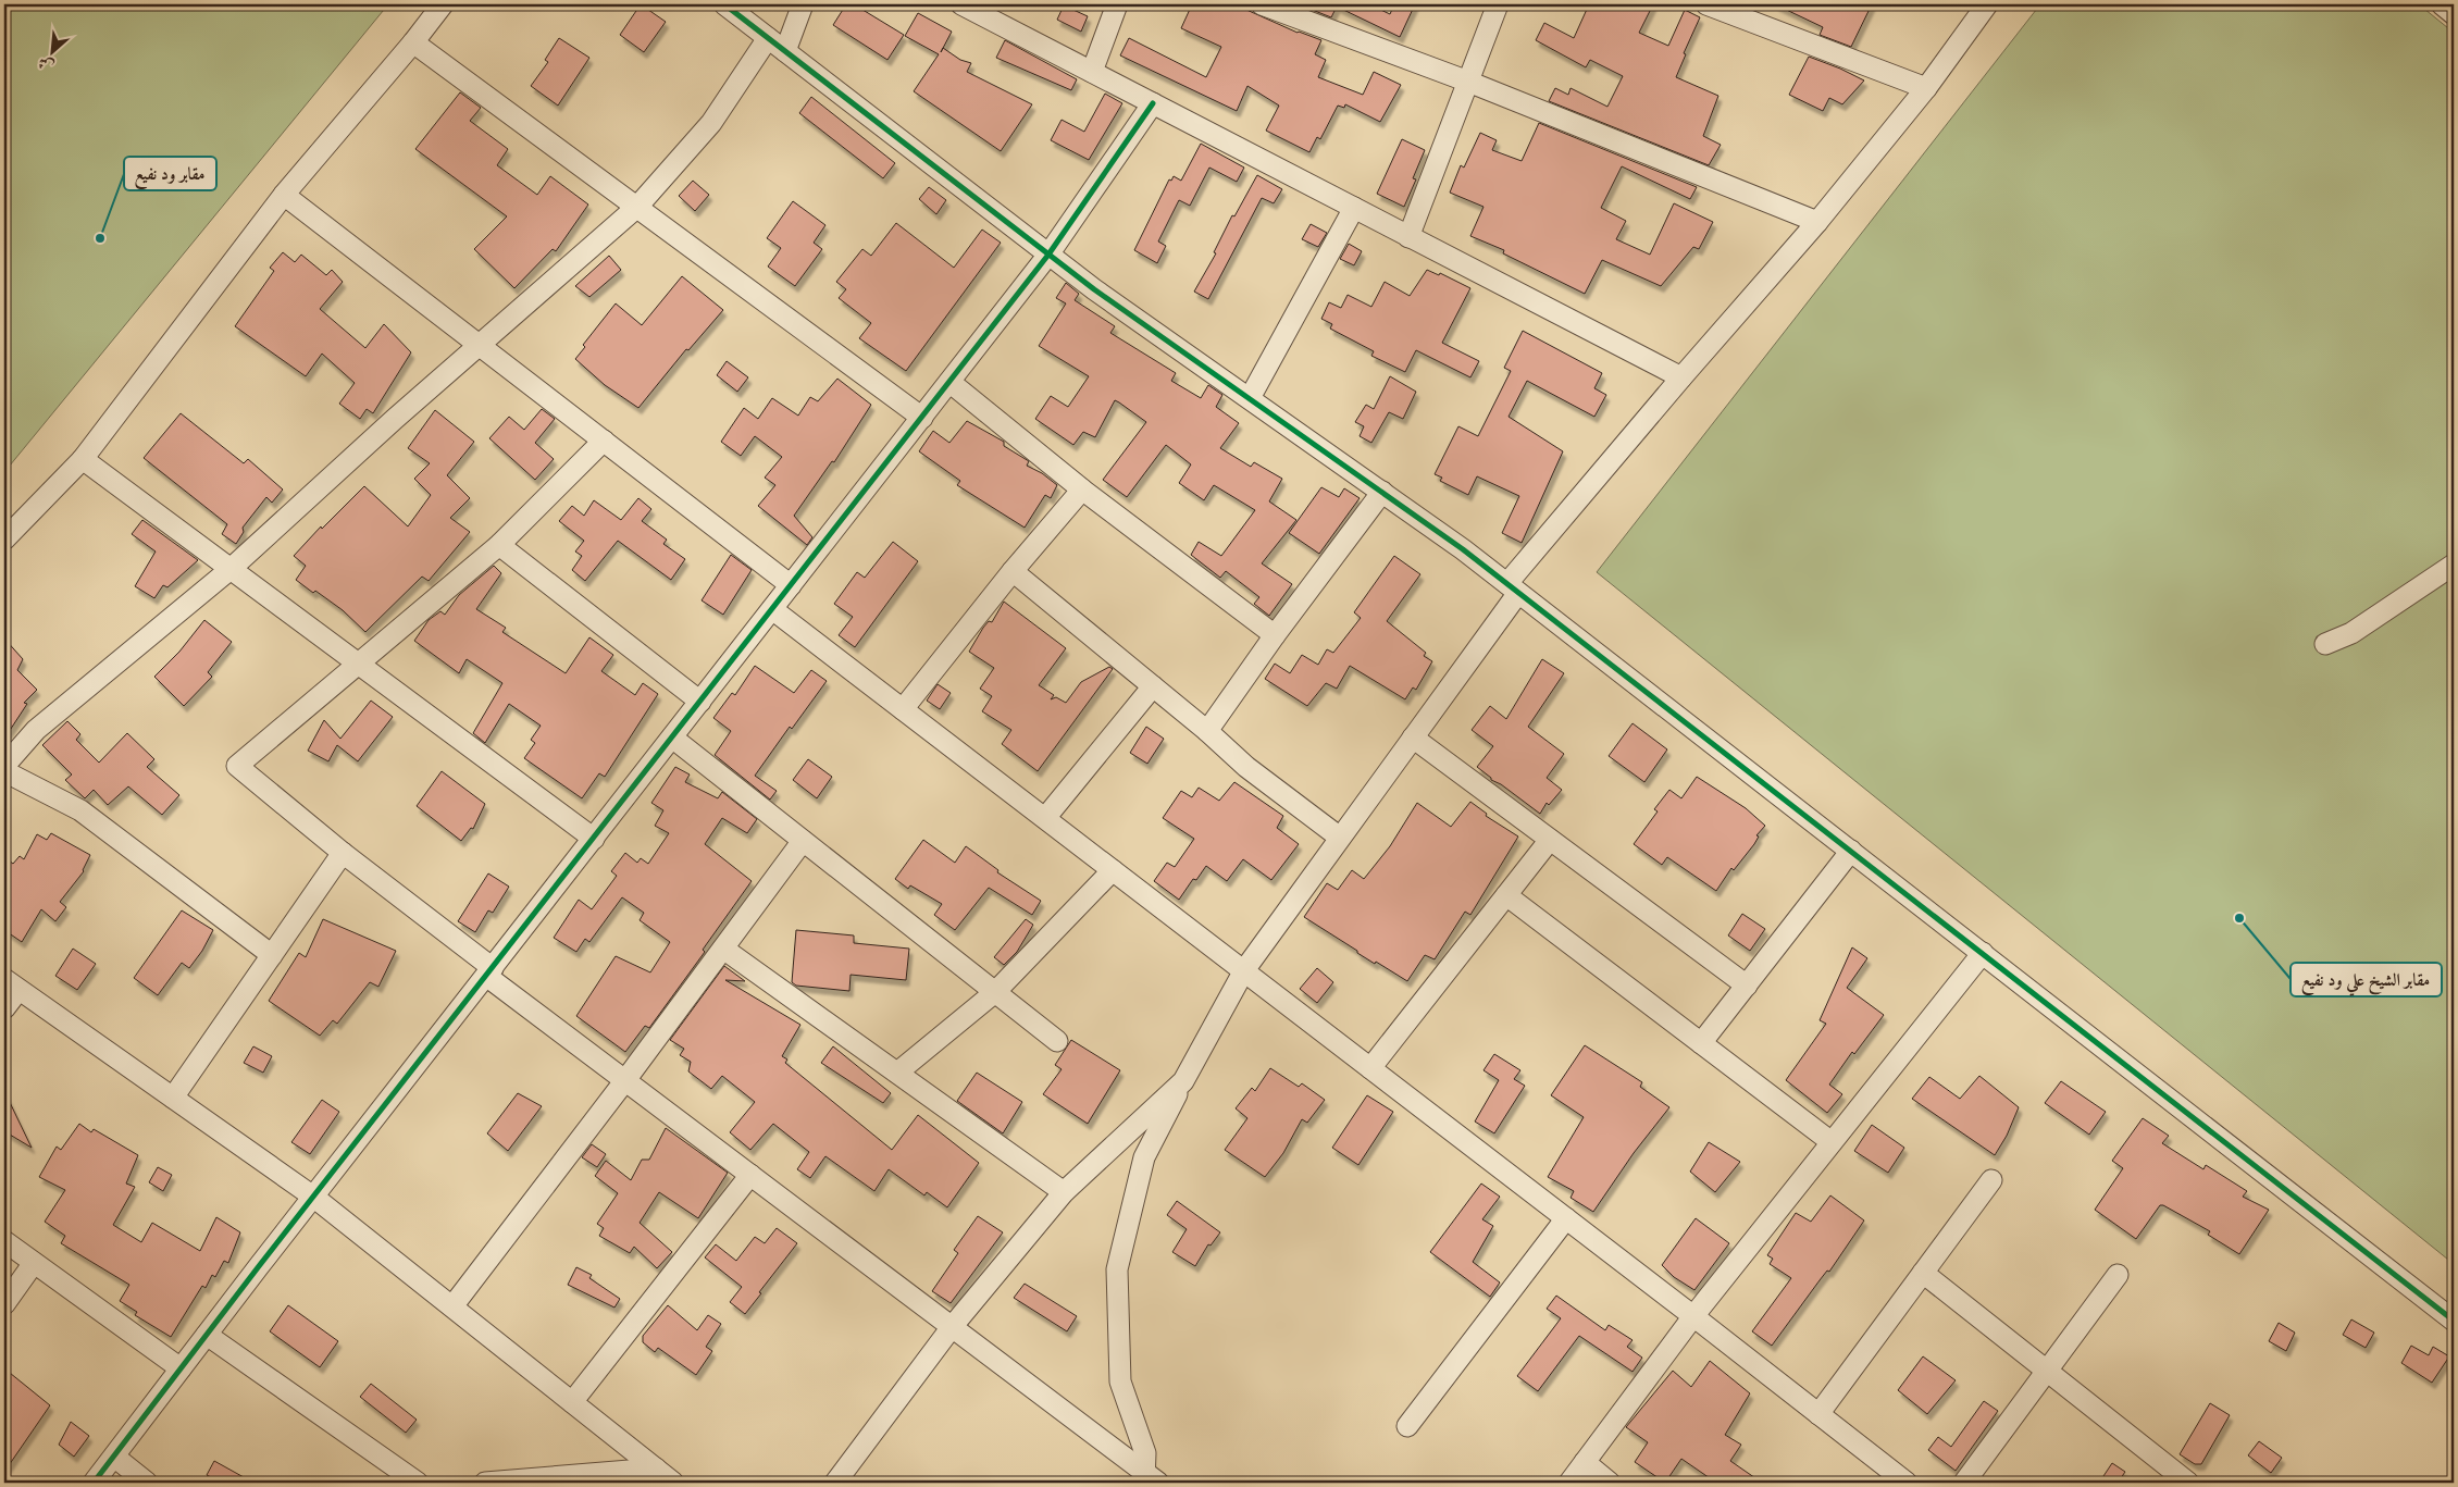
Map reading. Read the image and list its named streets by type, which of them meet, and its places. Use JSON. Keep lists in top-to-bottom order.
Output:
{
  "places": ["مقابر ود نفيع", "مقابر الشيخ علي ود نفيع"],
  "north": "bottom left"
}
